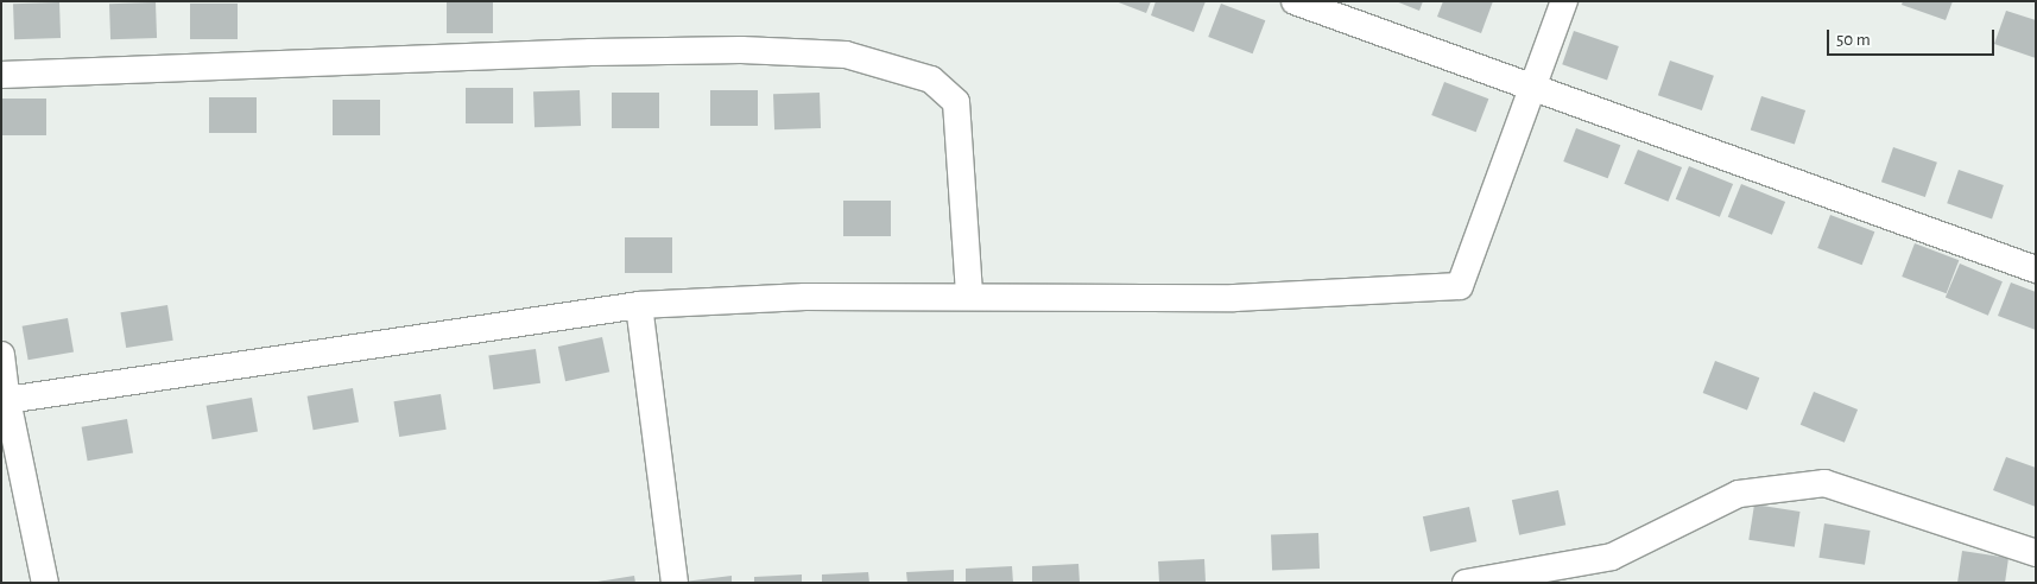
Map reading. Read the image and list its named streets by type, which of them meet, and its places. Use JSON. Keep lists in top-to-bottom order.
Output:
{
  "scale_bar": "50 m"
}
